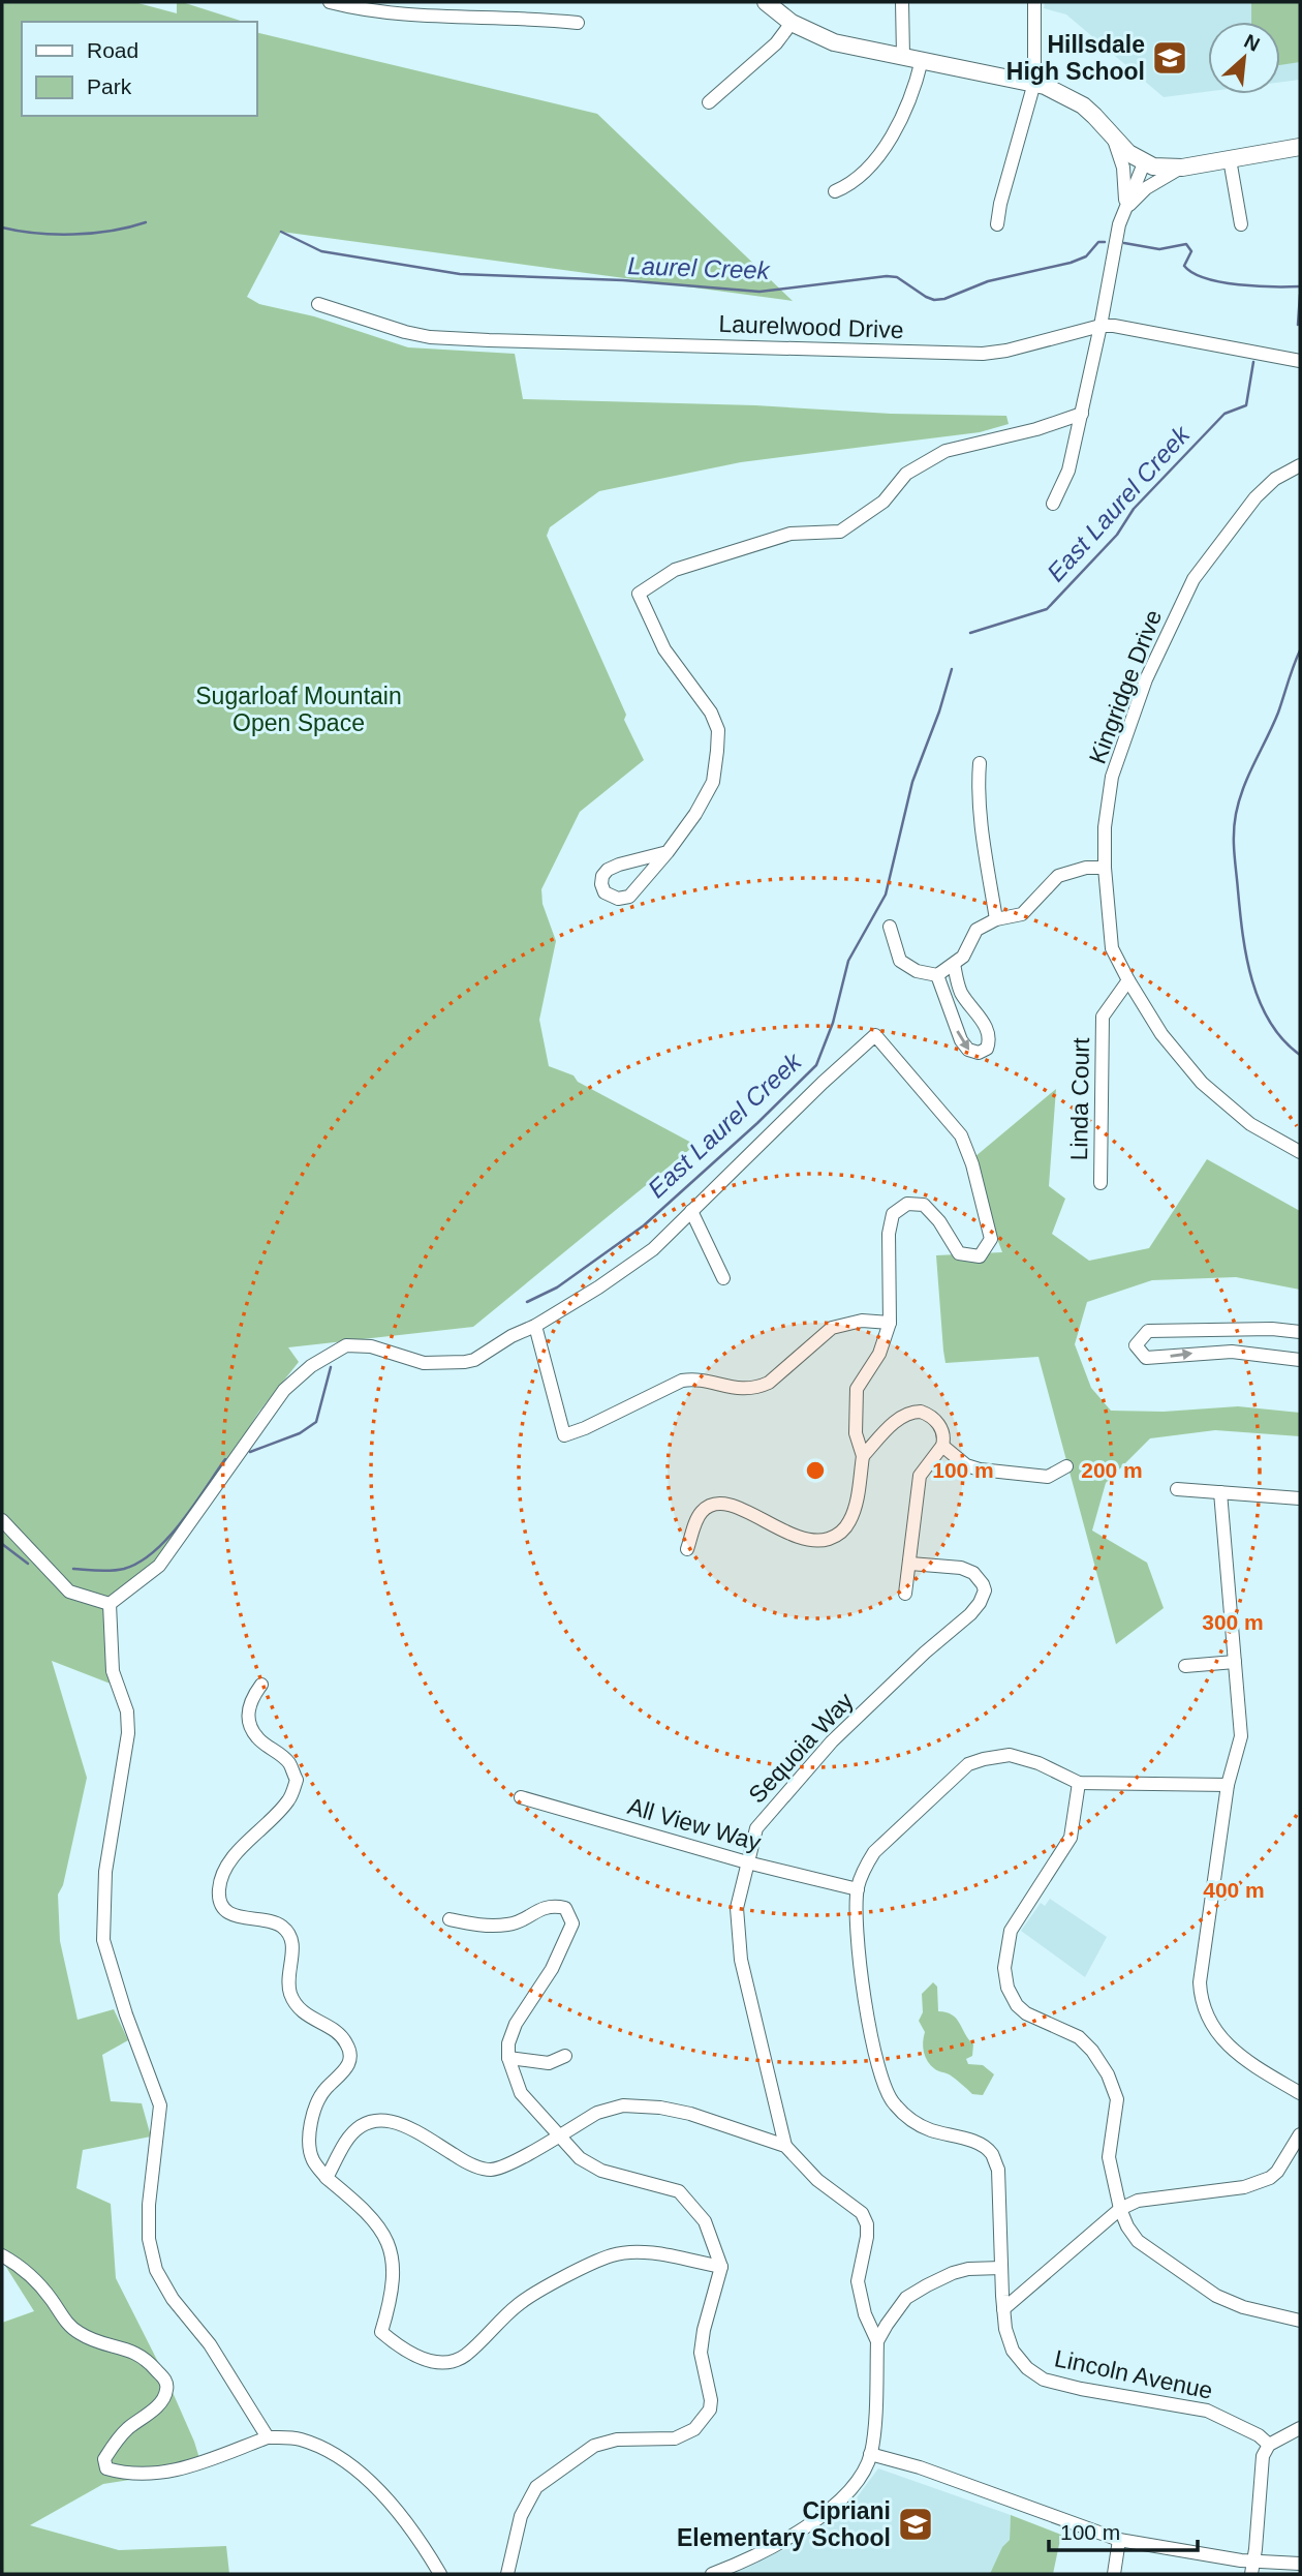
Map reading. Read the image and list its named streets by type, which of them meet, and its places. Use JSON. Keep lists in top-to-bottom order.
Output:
{
  "streets": {
    "street": [
      "Laurelwood Drive",
      "Kingridge Drive",
      "Linda Court",
      "Sequoia Way",
      "All View Way",
      "Lincoln Avenue"
    ]
  },
  "crossings": [
    ["Kingridge Drive", "Linda Court"],
    ["Sequoia Way", "All View Way"],
    ["All View Way", "Lincoln Avenue"]
  ],
  "water": ["Laurel Creek", "East Laurel Creek"],
  "parks": ["Sugarloaf Mountain Open Space"],
  "places": {
    "school or university": ["Hillsdale High School", "Cipriani Elementary School"]
  },
  "legend": ["Road", "Park"],
  "scale_bar": "100 m",
  "north": "top right",
  "rings": [
    "100 m",
    "200 m",
    "300 m",
    "400 m"
  ]
}
